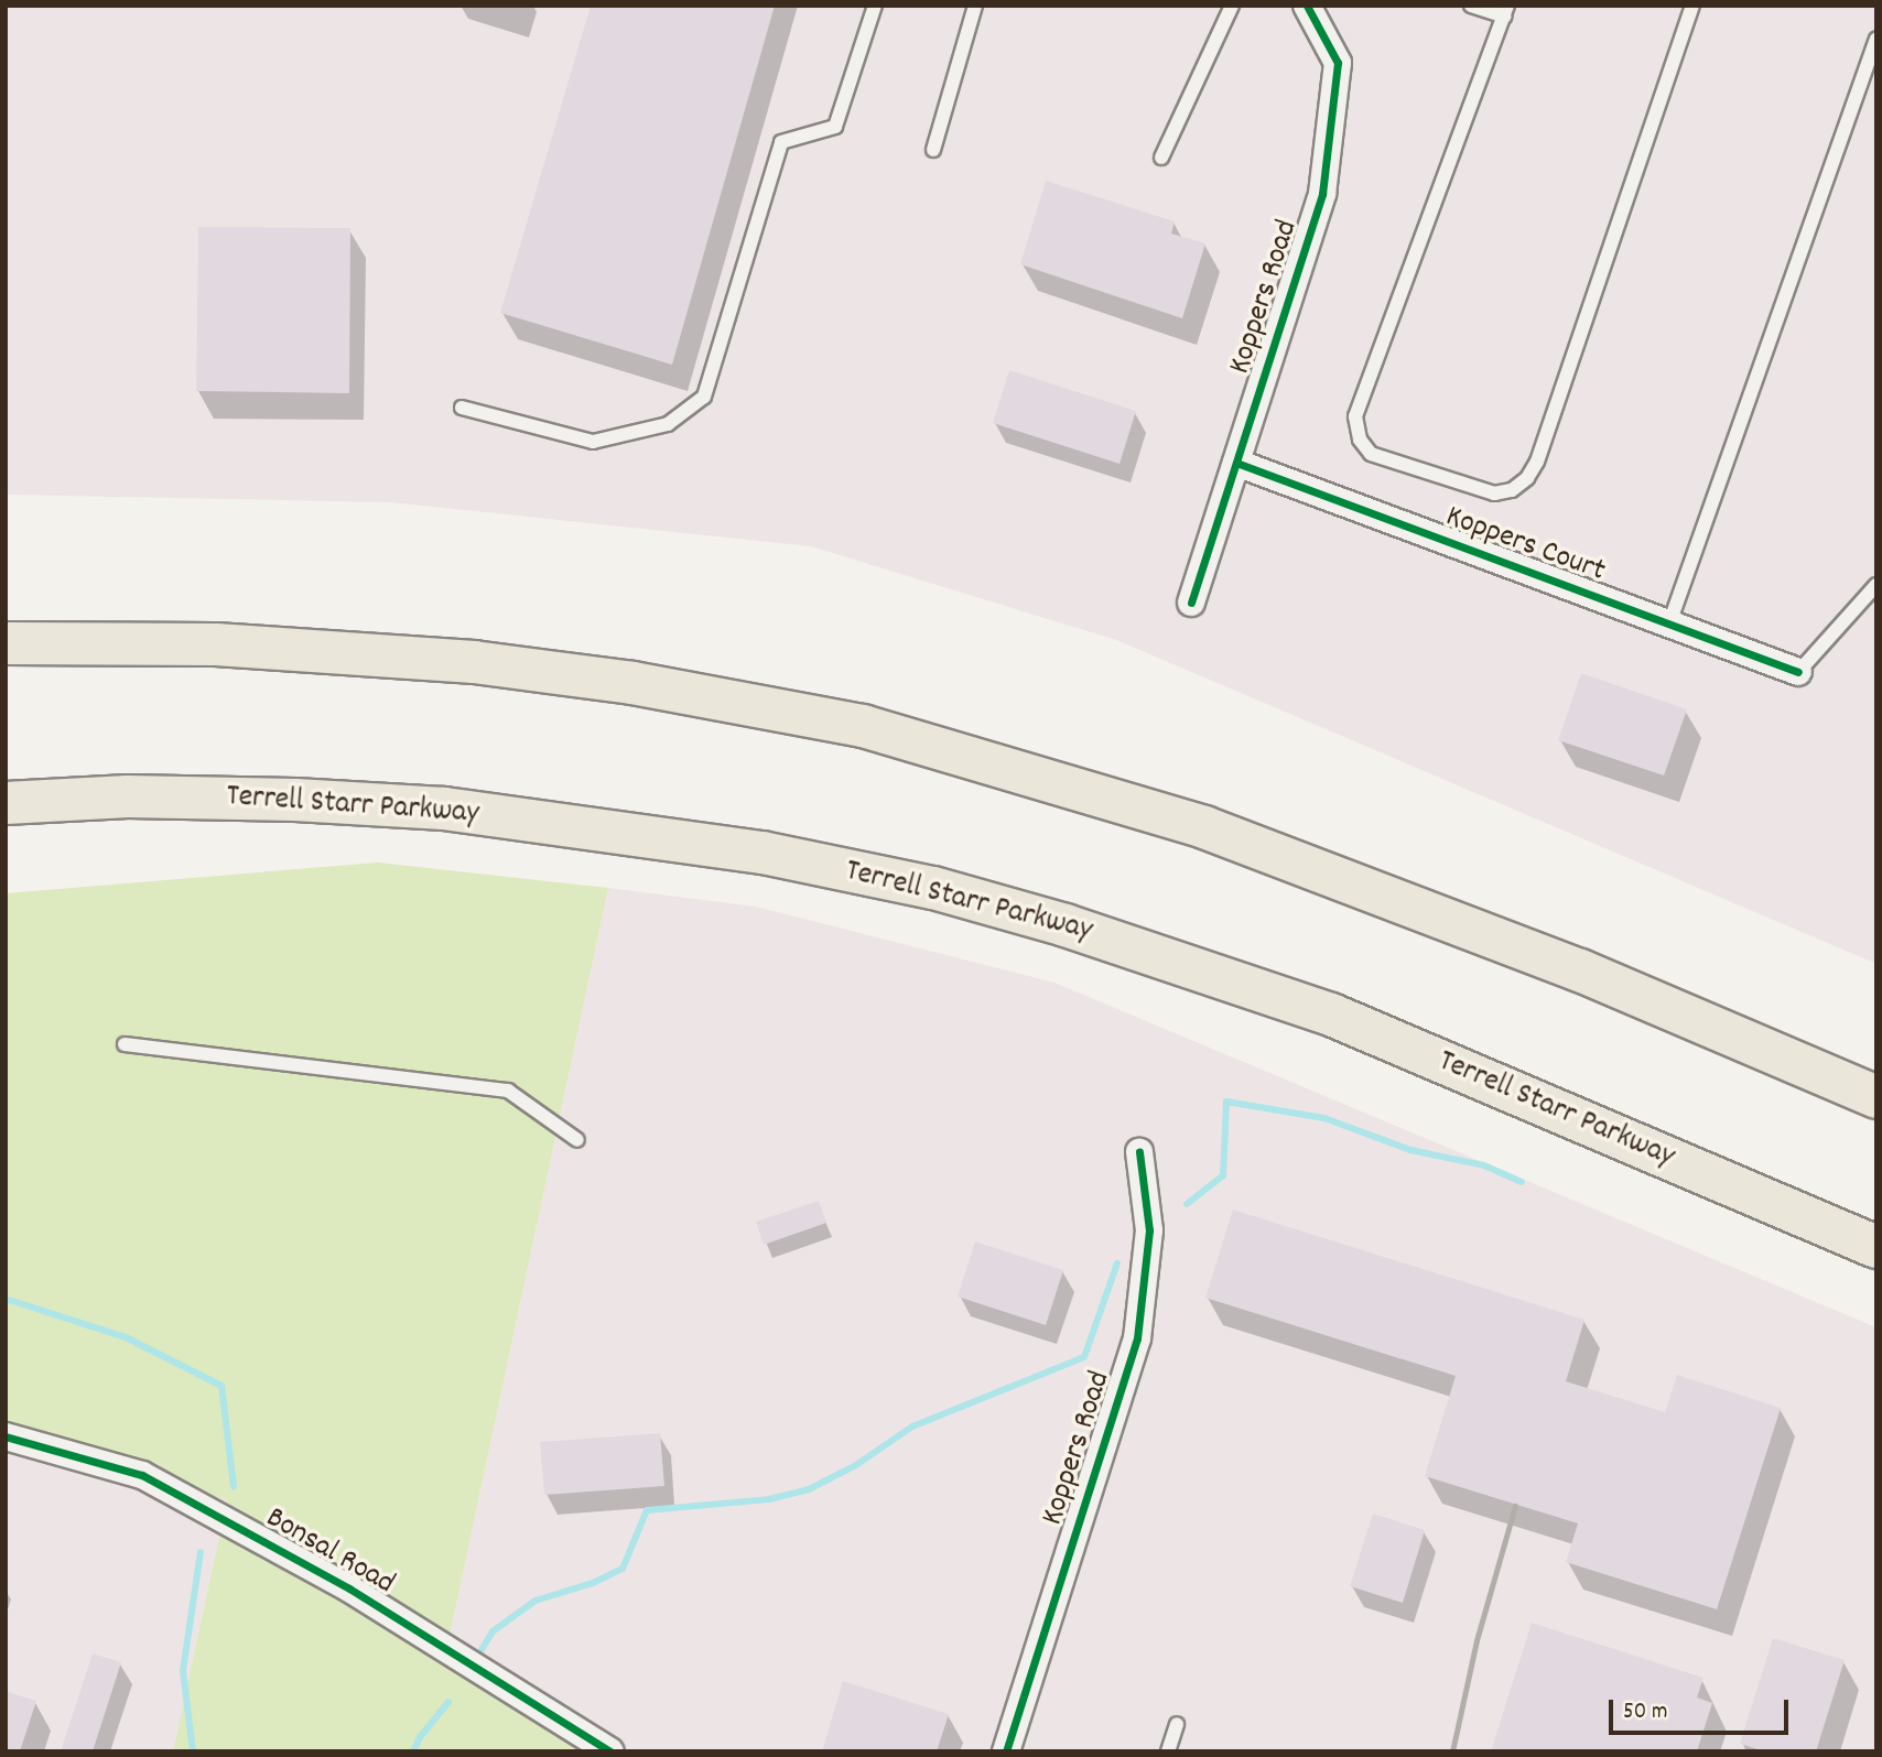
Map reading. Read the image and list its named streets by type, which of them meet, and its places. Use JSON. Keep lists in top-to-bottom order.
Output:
{
  "streets": {
    "highway": ["Terrell Starr Parkway"],
    "street": ["Koppers Road", "Koppers Court", "Bonsal Road"]
  },
  "crossings": [
    ["Koppers Road", "Koppers Court"]
  ],
  "scale_bar": "50 m"
}
